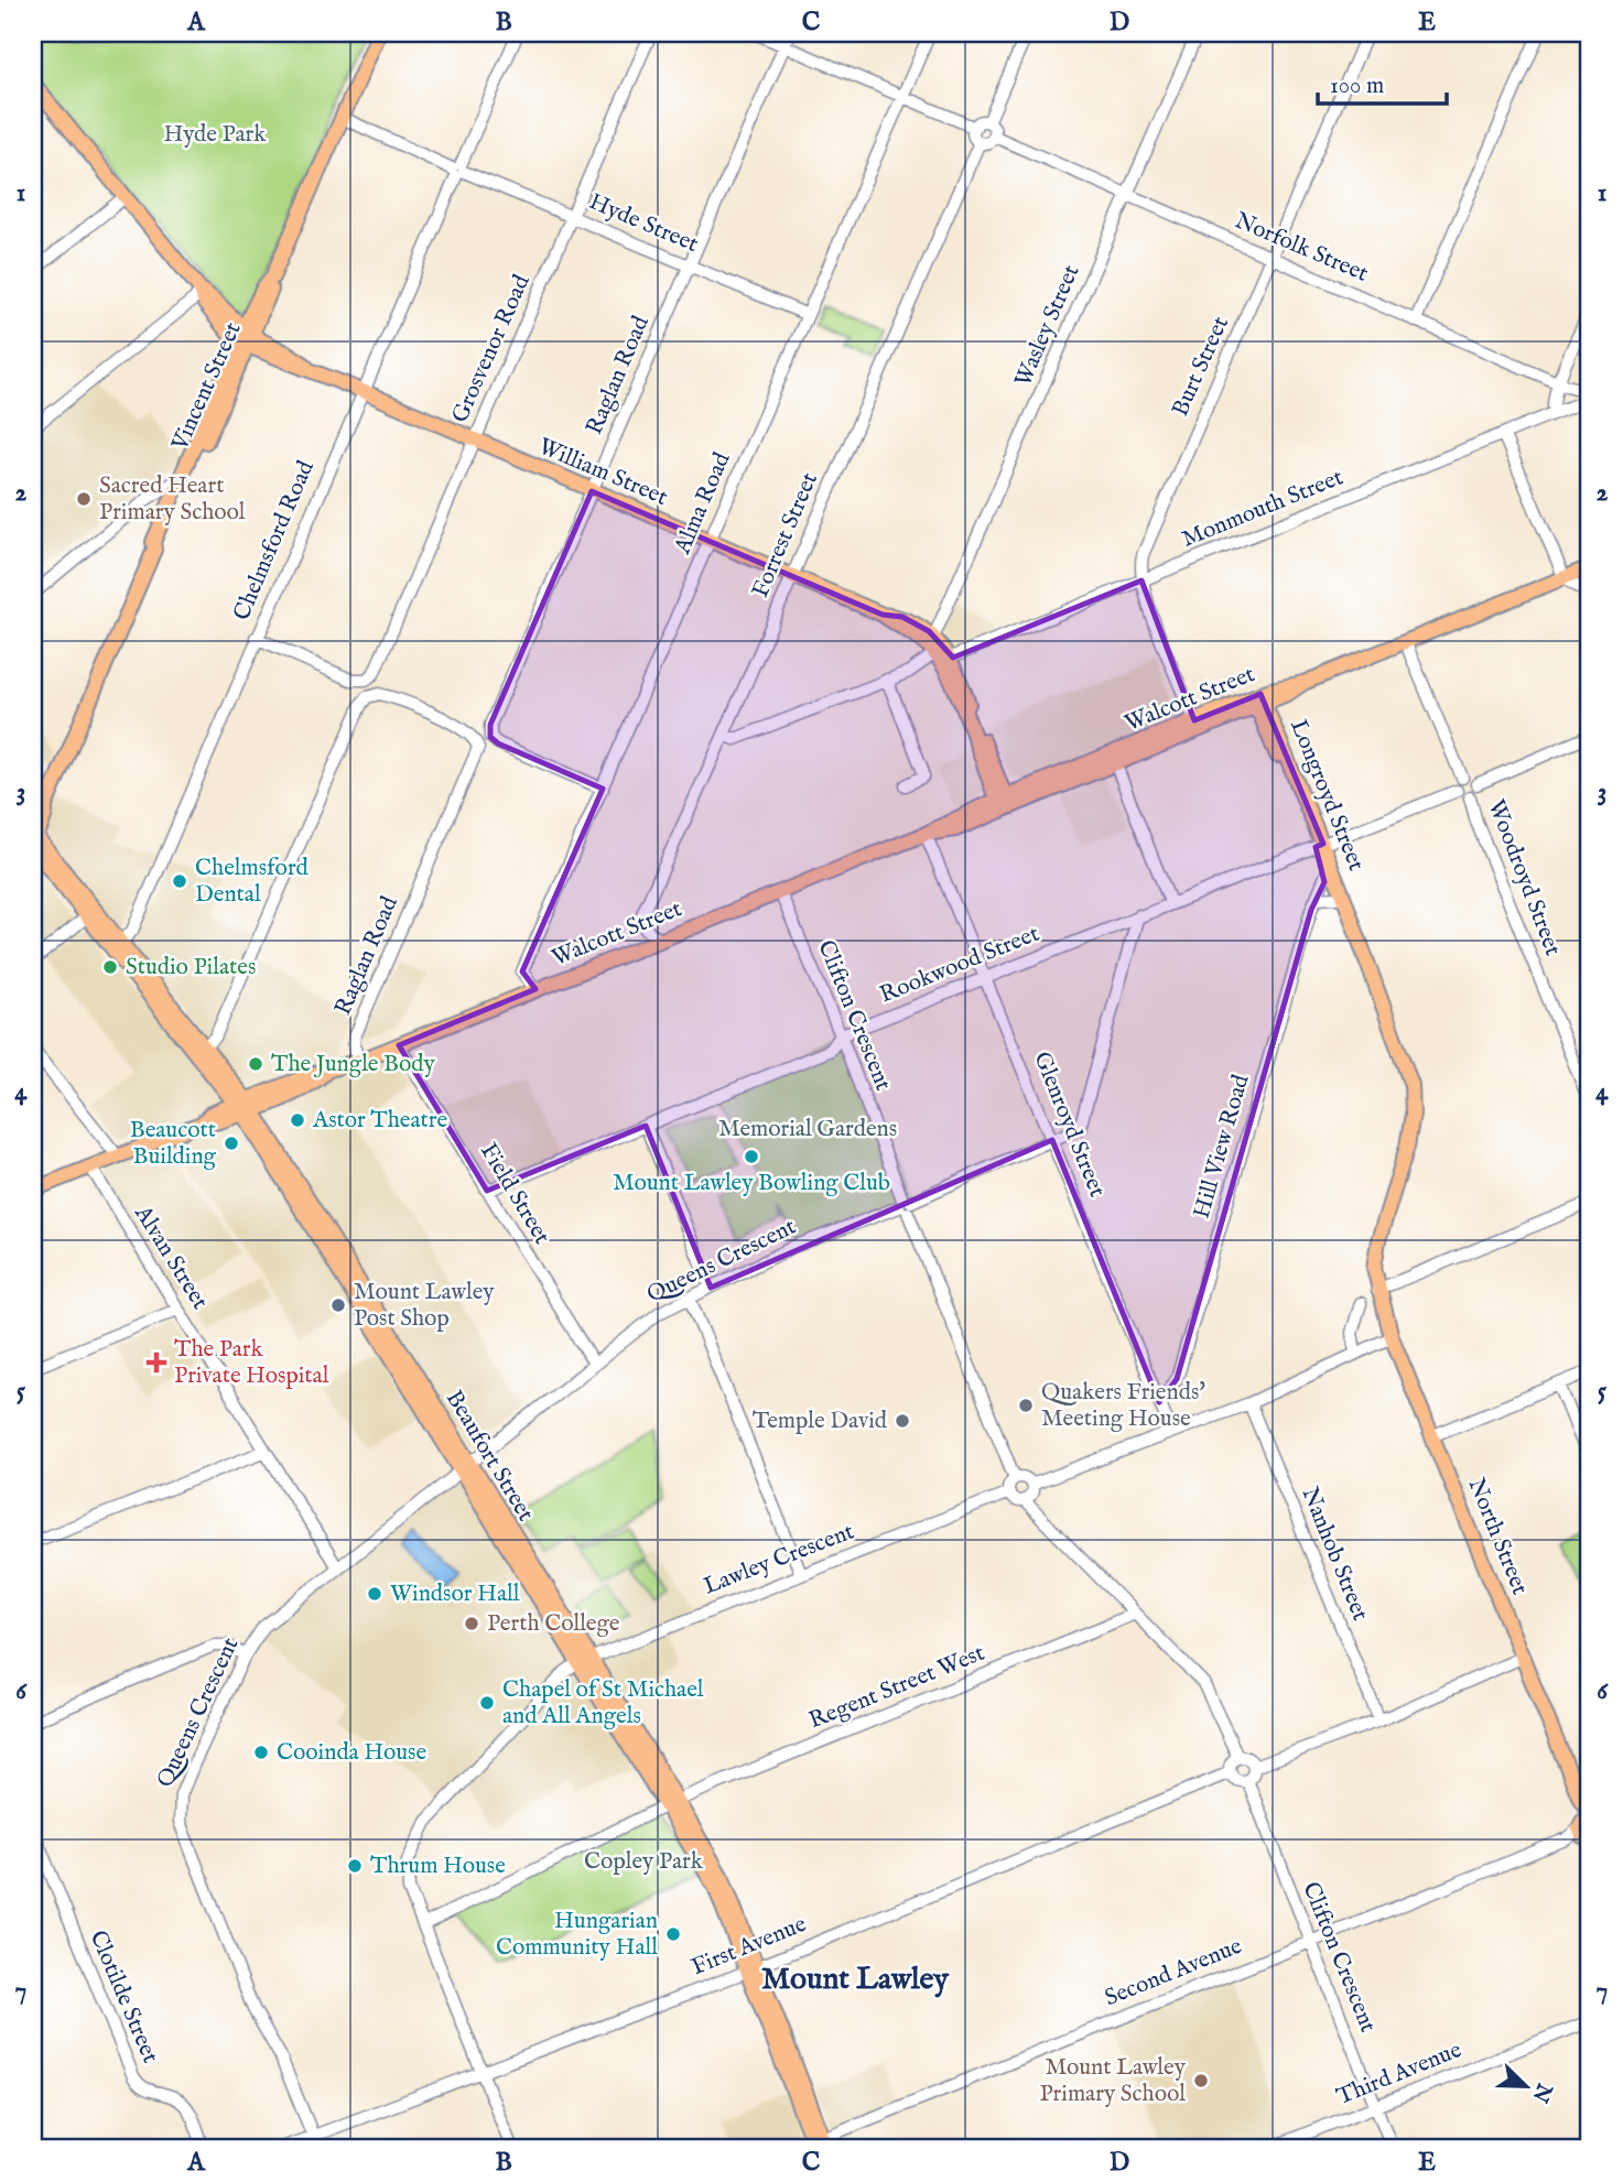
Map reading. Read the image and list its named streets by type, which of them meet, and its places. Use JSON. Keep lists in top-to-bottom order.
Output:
{
  "streets": {
    "main road": [
      "Vincent Street",
      "William Street",
      "Walcott Street",
      "Longroyd Street",
      "Beaufort Street",
      "North Street"
    ],
    "street": [
      "Hyde Street",
      "Norfolk Street",
      "Wasley Street",
      "Grosvenor Road",
      "Burt Street",
      "Raglan Road",
      "Alma Road",
      "Monmouth Street",
      "Forrest Street",
      "Chelmsford Road",
      "Woodroyd Street",
      "Rookwood Street",
      "Clifton Crescent",
      "Glenroyd Street",
      "Hill View Road",
      "Field Street",
      "Alvan Street",
      "Queens Crescent",
      "Nanhob Street",
      "Lawley Crescent",
      "Regent Street West",
      "First Avenue",
      "Second Avenue",
      "Clotilde Street",
      "Third Avenue"
    ]
  },
  "crossings": [
    ["Hyde Street", "Grosvenor Road"],
    ["Hyde Street", "Raglan Road"],
    ["Hyde Street", "Vincent Street"],
    ["Hyde Street", "Alma Road"],
    ["Hyde Street", "Chelmsford Road"],
    ["Norfolk Street", "Wasley Street"],
    ["Norfolk Street", "Burt Street"],
    ["Norfolk Street", "Monmouth Street"],
    ["Norfolk Street", "Forrest Street"],
    ["Wasley Street", "William Street"],
    ["Grosvenor Road", "William Street"],
    ["Grosvenor Road", "Chelmsford Road"],
    ["Burt Street", "Monmouth Street"],
    ["Burt Street", "Walcott Street"],
    ["Raglan Road", "William Street"],
    ["Raglan Road", "Alma Road"],
    ["Raglan Road", "Walcott Street"],
    ["Raglan Road", "Beaufort Street"],
    ["Vincent Street", "William Street"],
    ["Vincent Street", "Beaufort Street"],
    ["William Street", "Alma Road"],
    ["William Street", "Monmouth Street"],
    ["William Street", "Forrest Street"],
    ["William Street", "Chelmsford Road"],
    ["William Street", "Walcott Street"],
    ["Alma Road", "Walcott Street"],
    ["Forrest Street", "Walcott Street"],
    ["Chelmsford Road", "Beaufort Street"],
    ["Walcott Street", "Longroyd Street"],
    ["Walcott Street", "Woodroyd Street"],
    ["Walcott Street", "Clifton Crescent"],
    ["Walcott Street", "Glenroyd Street"],
    ["Walcott Street", "Field Street"],
    ["Walcott Street", "Alvan Street"],
    ["Walcott Street", "Beaufort Street"],
    ["Longroyd Street", "Rookwood Street"],
    ["Longroyd Street", "Hill View Road"],
    ["Longroyd Street", "North Street"],
    ["Woodroyd Street", "Rookwood Street"],
    ["Rookwood Street", "Clifton Crescent"],
    ["Rookwood Street", "Glenroyd Street"],
    ["Rookwood Street", "Field Street"],
    ["Rookwood Street", "Queens Crescent"],
    ["Clifton Crescent", "Queens Crescent"],
    ["Clifton Crescent", "Lawley Crescent"],
    ["Clifton Crescent", "First Avenue"],
    ["Clifton Crescent", "Second Avenue"],
    ["Clifton Crescent", "Third Avenue"],
    ["Glenroyd Street", "Hill View Road"],
    ["Glenroyd Street", "Queens Crescent"],
    ["Field Street", "Queens Crescent"],
    ["Alvan Street", "Queens Crescent"],
    ["Queens Crescent", "Beaufort Street"],
    ["Queens Crescent", "First Avenue"],
    ["Beaufort Street", "Lawley Crescent"],
    ["Beaufort Street", "Regent Street West"],
    ["Beaufort Street", "First Avenue"],
    ["Beaufort Street", "Second Avenue"],
    ["North Street", "Second Avenue"],
    ["Lawley Crescent", "Regent Street West"],
    ["Lawley Crescent", "First Avenue"]
  ],
  "districts": ["Mount Lawley"],
  "parks": ["Hyde Park", "Memorial Gardens", "Copley Park"],
  "places": {
    "other": [
      "Sacred Heart Primary School",
      "Chelmsford Dental",
      "Studio Pilates",
      "The Jungle Body",
      "Astor Theatre",
      "Beaucott Building",
      "Mount Lawley Bowling Club",
      "Mount Lawley Post Shop",
      "Quakers Friends' Meeting House",
      "Temple David",
      "Windsor Hall",
      "Perth College",
      "Chapel of St Michael and All Angels",
      "Cooinda House",
      "Thrum House",
      "Hungarian Community Hall",
      "Mount Lawley Primary School"
    ],
    "health": ["The Park Private Hospital"]
  },
  "scale_bar": "100 m",
  "north": "bottom right",
  "grid": {
    "columns": [
      "A",
      "B",
      "C",
      "D",
      "E"
    ],
    "rows": [
      "1",
      "2",
      "3",
      "4",
      "5",
      "6",
      "7"
    ]
  }
}
